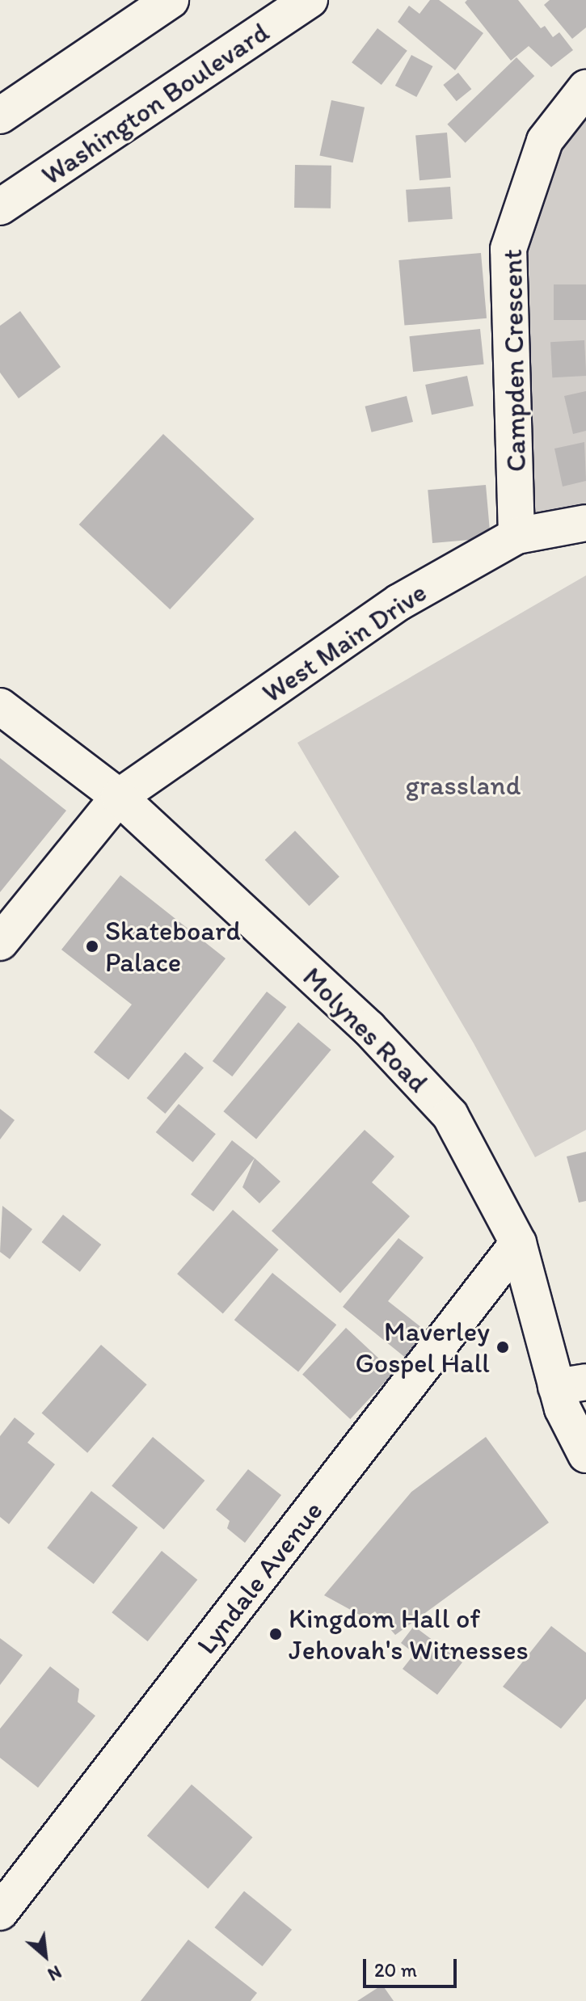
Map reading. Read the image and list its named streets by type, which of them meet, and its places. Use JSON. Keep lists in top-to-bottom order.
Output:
{
  "streets": {
    "main road": [
      "Washington Boulevard",
      "Campden Crescent",
      "West Main Drive",
      "Molynes Road",
      "Lyndale Avenue"
    ]
  },
  "crossings": [
    ["Campden Crescent", "West Main Drive"],
    ["West Main Drive", "Molynes Road"],
    ["Molynes Road", "Lyndale Avenue"]
  ],
  "parks": ["grassland"],
  "places": ["Skateboard Palace", "Maverley Gospel Hall", "Kingdom Hall of Jehovah's Witnesses"],
  "scale_bar": "20 m",
  "north": "bottom right"
}
